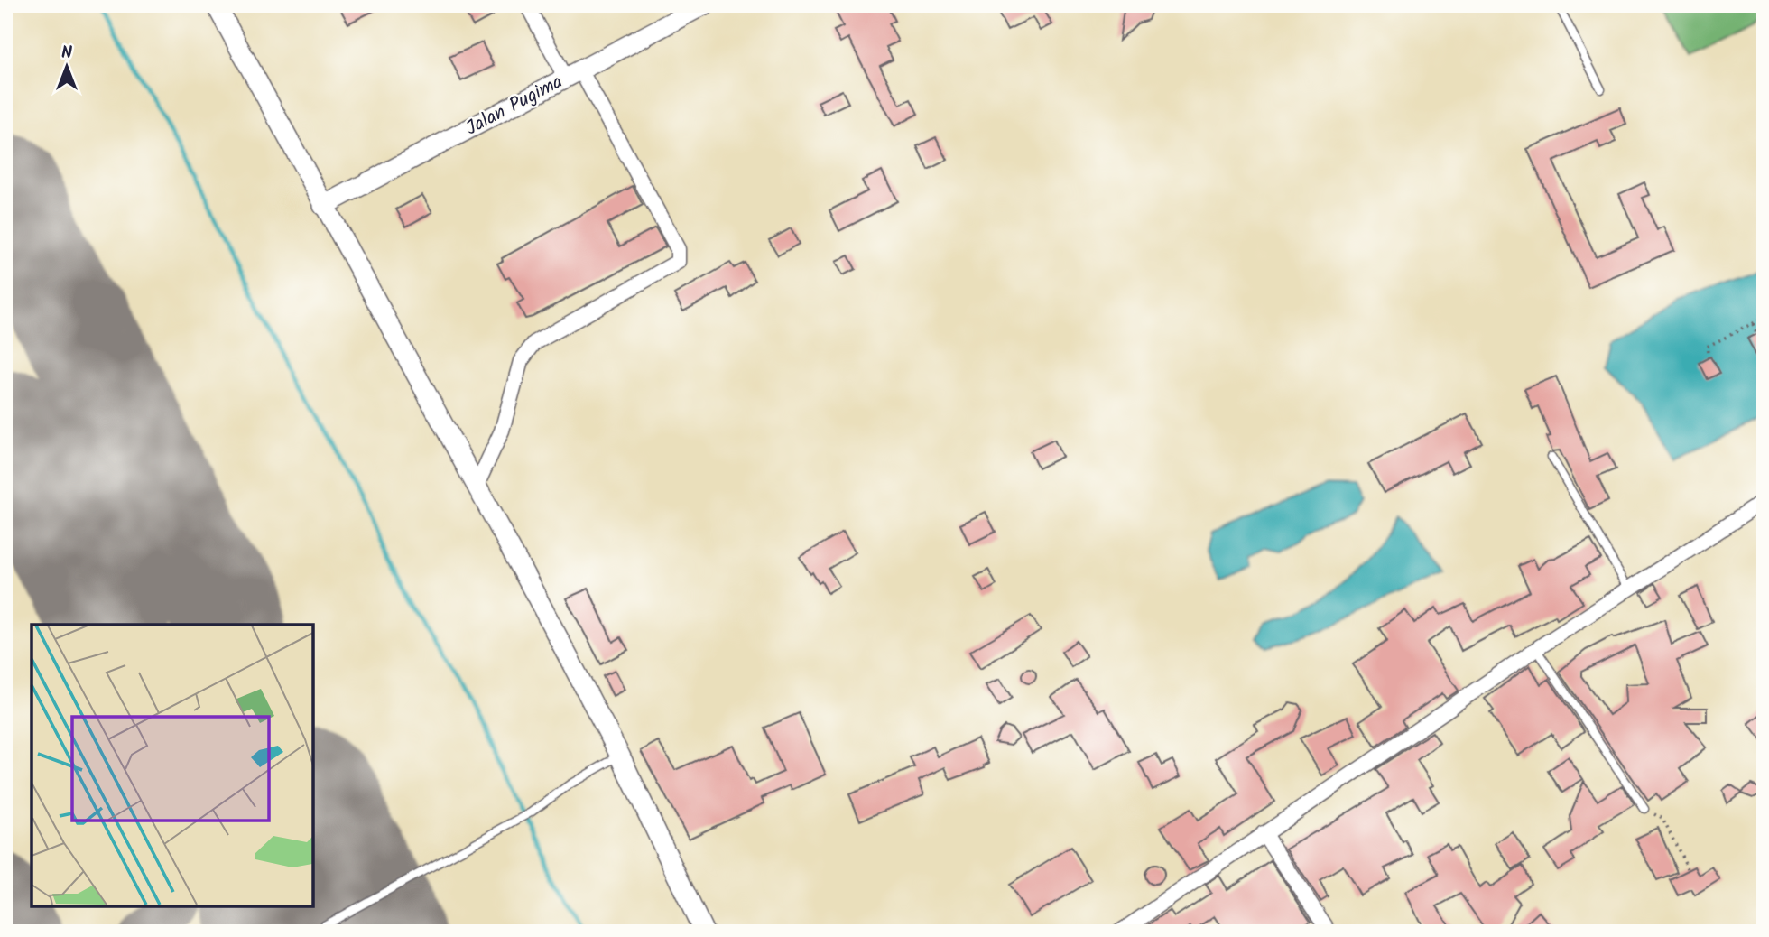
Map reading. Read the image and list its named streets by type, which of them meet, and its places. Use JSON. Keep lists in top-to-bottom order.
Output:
{
  "streets": {
    "main road": ["Jalan Pugima"]
  },
  "north": "top"
}
